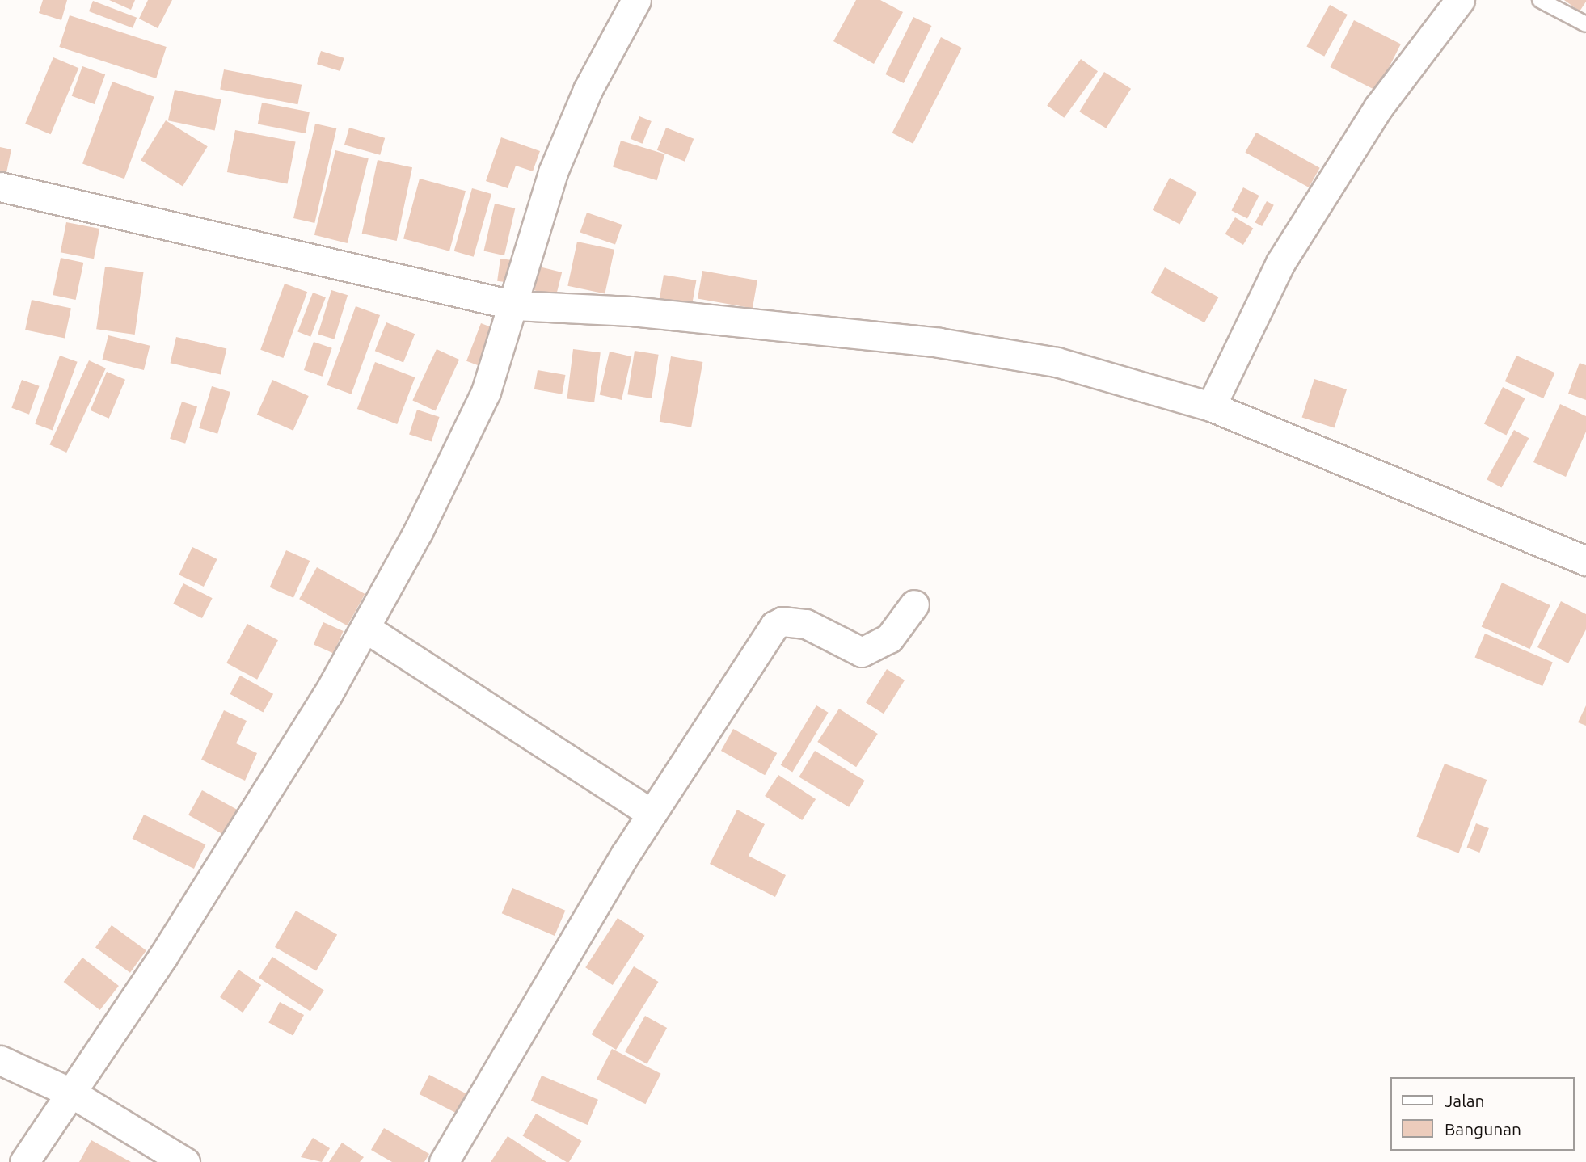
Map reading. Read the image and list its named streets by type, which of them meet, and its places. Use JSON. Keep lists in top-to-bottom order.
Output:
{
  "legend": ["Jalan", "Bangunan"]
}
